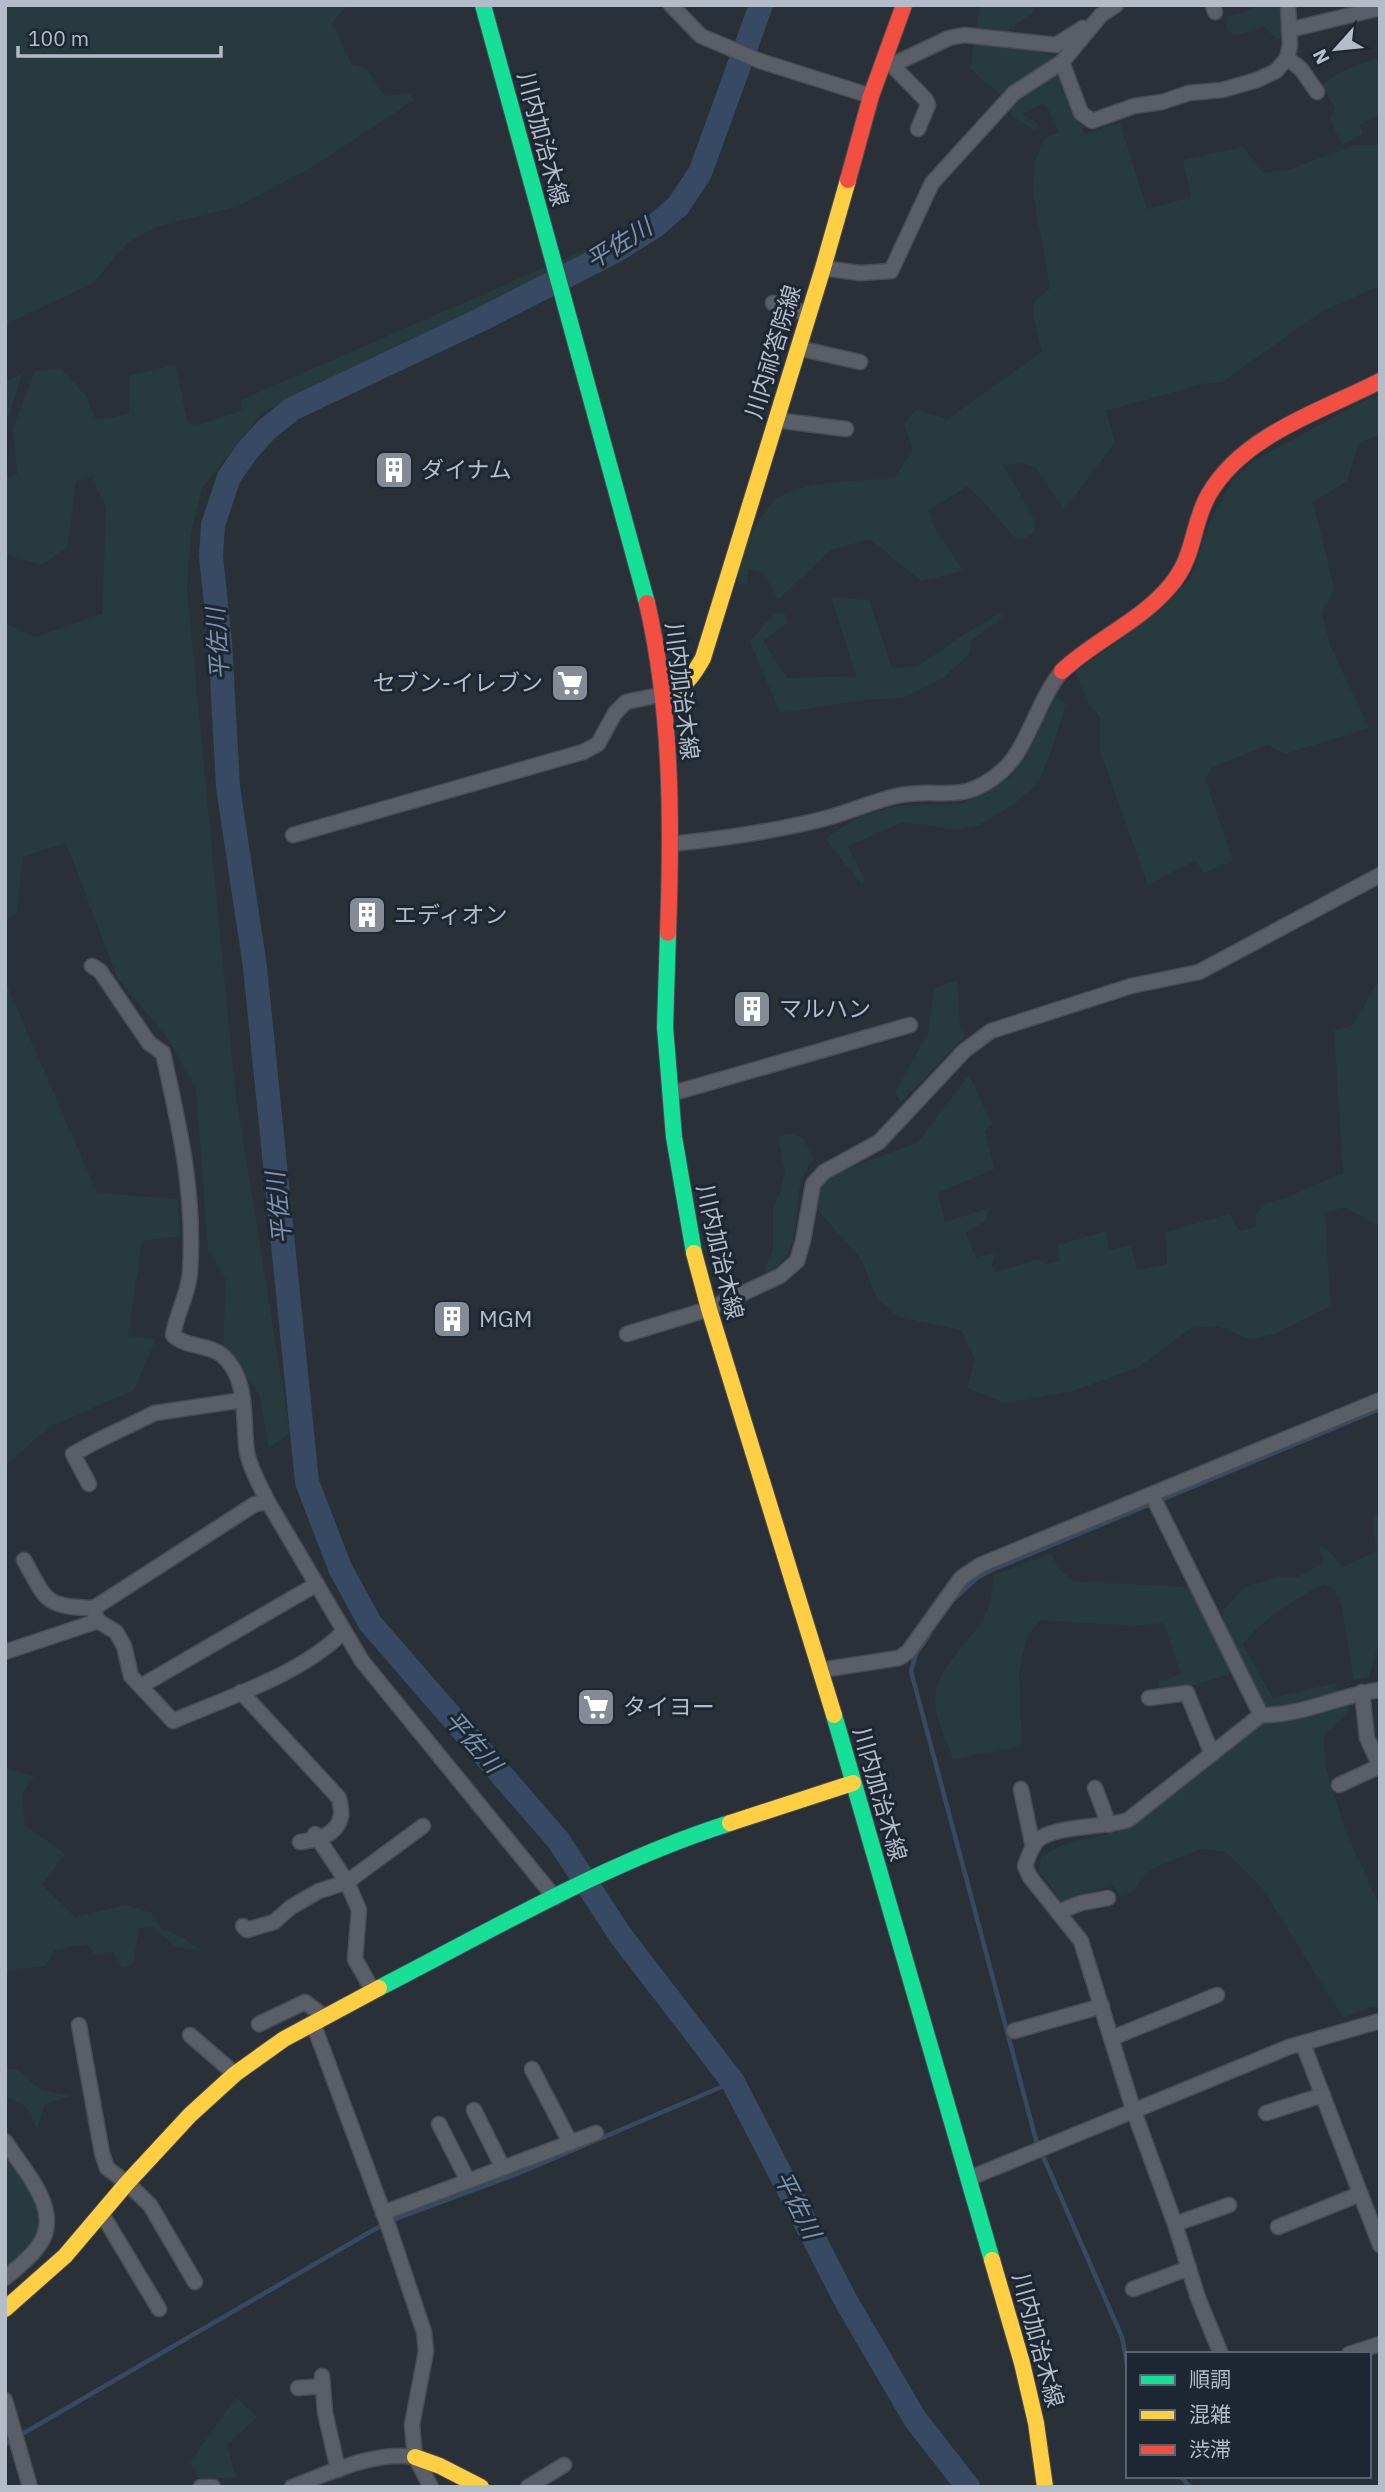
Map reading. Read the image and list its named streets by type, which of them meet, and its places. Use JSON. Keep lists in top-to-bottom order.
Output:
{
  "streets": {
    "main road": ["川内加治木線", "川内祁答院線"]
  },
  "crossings": [
    ["川内加治木線", "川内祁答院線"]
  ],
  "water": ["平佐川"],
  "places": {
    "building": [
      "ダイナム",
      "エディオン",
      "マルハン",
      "MGM"
    ],
    "supermarket": ["セブン-イレブン", "タイヨー"]
  },
  "legend": ["順調", "混雑", "渋滞"],
  "scale_bar": "100 m",
  "north": "bottom left"
}
